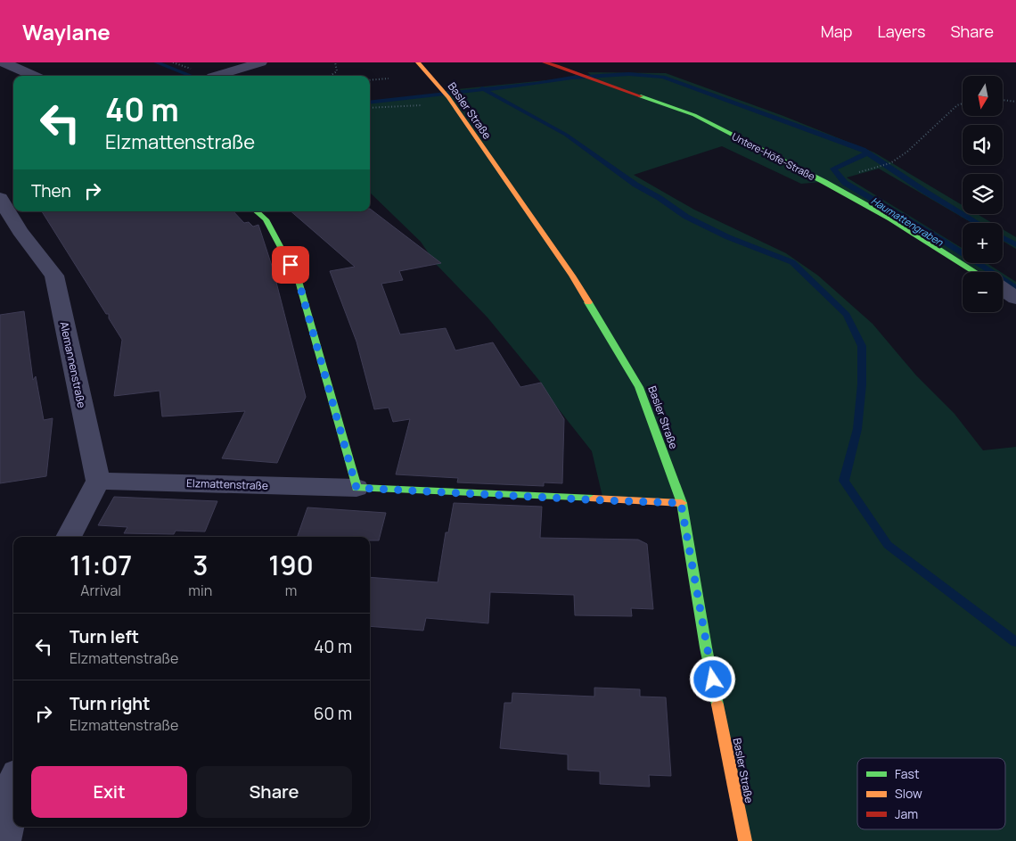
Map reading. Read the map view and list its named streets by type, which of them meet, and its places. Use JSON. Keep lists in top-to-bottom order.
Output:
{
  "streets": {
    "street": [
      "Basler Straße",
      "Untere-Höfe-Straße",
      "Alemannenstraße",
      "Elzmattenstraße"
    ]
  },
  "crossings": [
    ["Basler Straße", "Elzmattenstraße"],
    ["Alemannenstraße", "Elzmattenstraße"]
  ],
  "water": ["Haumattengraben"],
  "legend": ["Fast", "Slow", "Jam"],
  "north": "bottom",
  "page": {
    "header": "Waylane",
    "nav": ["Map", "Layers", "Share"],
    "map_buttons": ["+", "−"],
    "turn": ["40 m", "Elzmattenstraße"],
    "then": "Then",
    "eta": [
      "11:07",
      "Arrival",
      "3",
      "min",
      "190",
      "m"
    ],
    "list": [
      {
        "name": "Turn left",
        "note": "Elzmattenstraße",
        "value": "40 m"
      },
      {
        "name": "Turn right",
        "note": "Elzmattenstraße",
        "value": "60 m"
      }
    ],
    "buttons": ["Exit", "Share"]
  }
}
